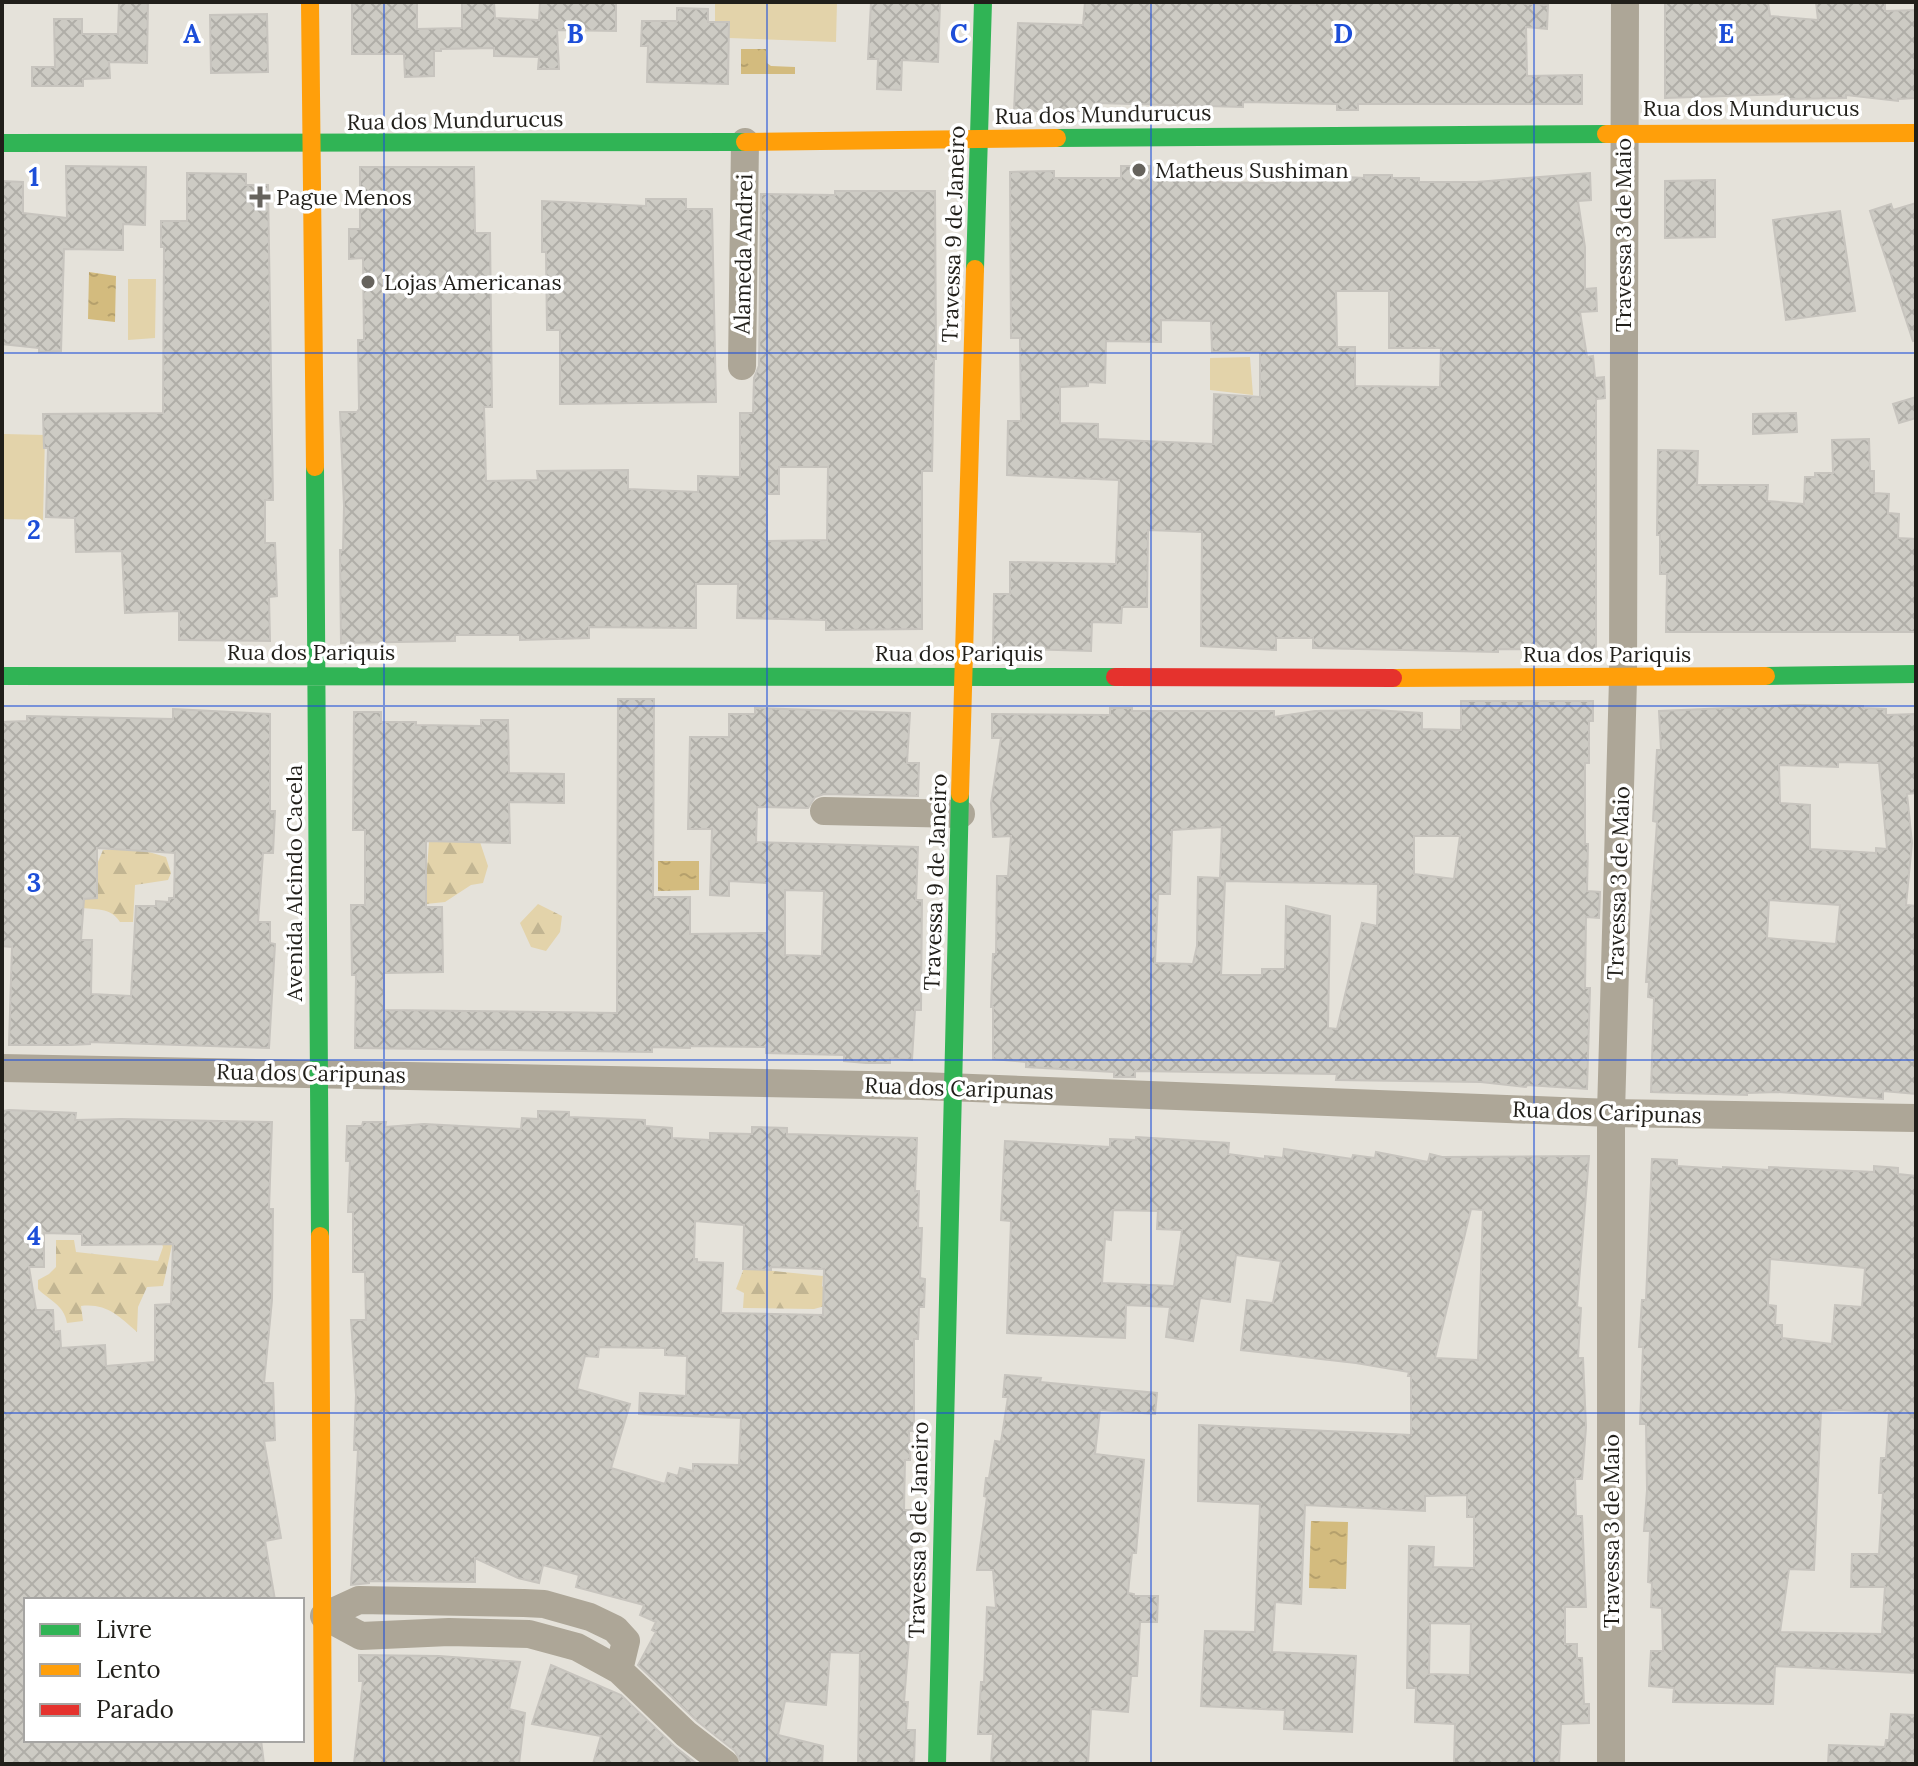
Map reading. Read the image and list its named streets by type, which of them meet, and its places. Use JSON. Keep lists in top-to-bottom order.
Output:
{
  "streets": {
    "street": [
      "Rua dos Mundurucus",
      "Travessa 9 de Janeiro",
      "Travessa 3 de Maio",
      "Alameda Andrei",
      "Rua dos Pariquis",
      "Avenida Alcindo Cacela",
      "Rua dos Caripunas"
    ]
  },
  "crossings": [
    ["Rua dos Mundurucus", "Travessa 9 de Janeiro"],
    ["Rua dos Mundurucus", "Travessa 3 de Maio"],
    ["Rua dos Mundurucus", "Alameda Andrei"],
    ["Rua dos Mundurucus", "Avenida Alcindo Cacela"],
    ["Travessa 9 de Janeiro", "Rua dos Pariquis"],
    ["Travessa 9 de Janeiro", "Rua dos Caripunas"],
    ["Travessa 3 de Maio", "Rua dos Pariquis"],
    ["Travessa 3 de Maio", "Rua dos Caripunas"],
    ["Rua dos Pariquis", "Avenida Alcindo Cacela"],
    ["Avenida Alcindo Cacela", "Rua dos Caripunas"]
  ],
  "places": {
    "other": ["Matheus Sushiman", "Lojas Americanas"],
    "health": ["Pague Menos"]
  },
  "legend": ["Livre", "Lento", "Parado"],
  "grid": {
    "columns": [
      "A",
      "B",
      "C",
      "D",
      "E"
    ],
    "rows": [
      "1",
      "2",
      "3",
      "4"
    ]
  }
}
